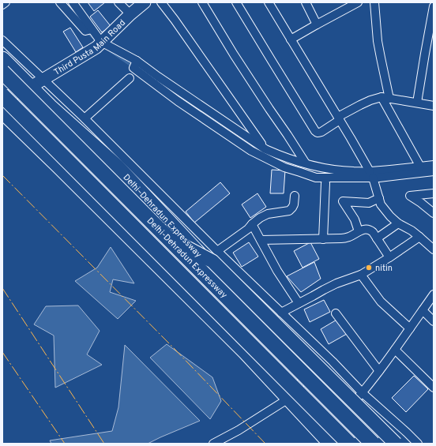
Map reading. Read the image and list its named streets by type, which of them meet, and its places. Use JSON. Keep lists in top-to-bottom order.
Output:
{
  "streets": {
    "highway": ["Delhi–Dehradun Expressway", "Delhi-Dehradun Expressway"],
    "street": ["Third Pusta Main Road"]
  },
  "crossings": [
    ["Third Pusta Main Road", "Delhi–Dehradun Expressway"]
  ],
  "places": ["nitin"]
}
